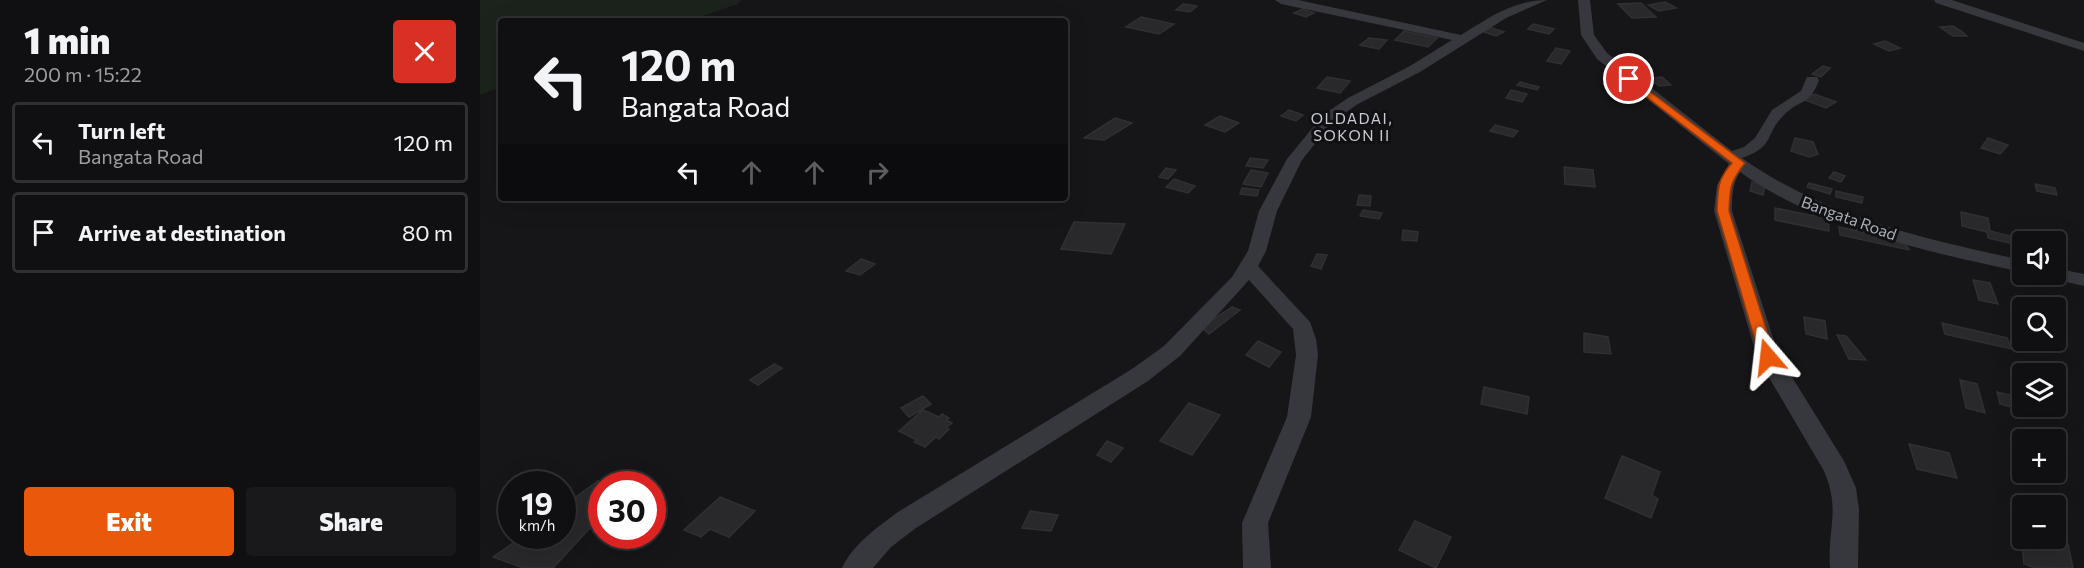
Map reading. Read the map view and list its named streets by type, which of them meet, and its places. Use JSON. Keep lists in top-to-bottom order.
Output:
{
  "streets": {
    "street": ["Bangata Road"]
  },
  "districts": ["OLDADAI, SOKON II"],
  "page": {
    "heading": ["1 min", "200 m · 15:22"],
    "turn": ["120 m", "Bangata Road"],
    "list": [
      {
        "name": "Turn left",
        "note": "Bangata Road",
        "value": "120 m"
      },
      {
        "name": "Arrive at destination",
        "value": "80 m"
      }
    ],
    "map_buttons": ["+", "−"],
    "speed": "19 km/h",
    "limit": "30",
    "buttons": ["Exit", "Share"]
  }
}
